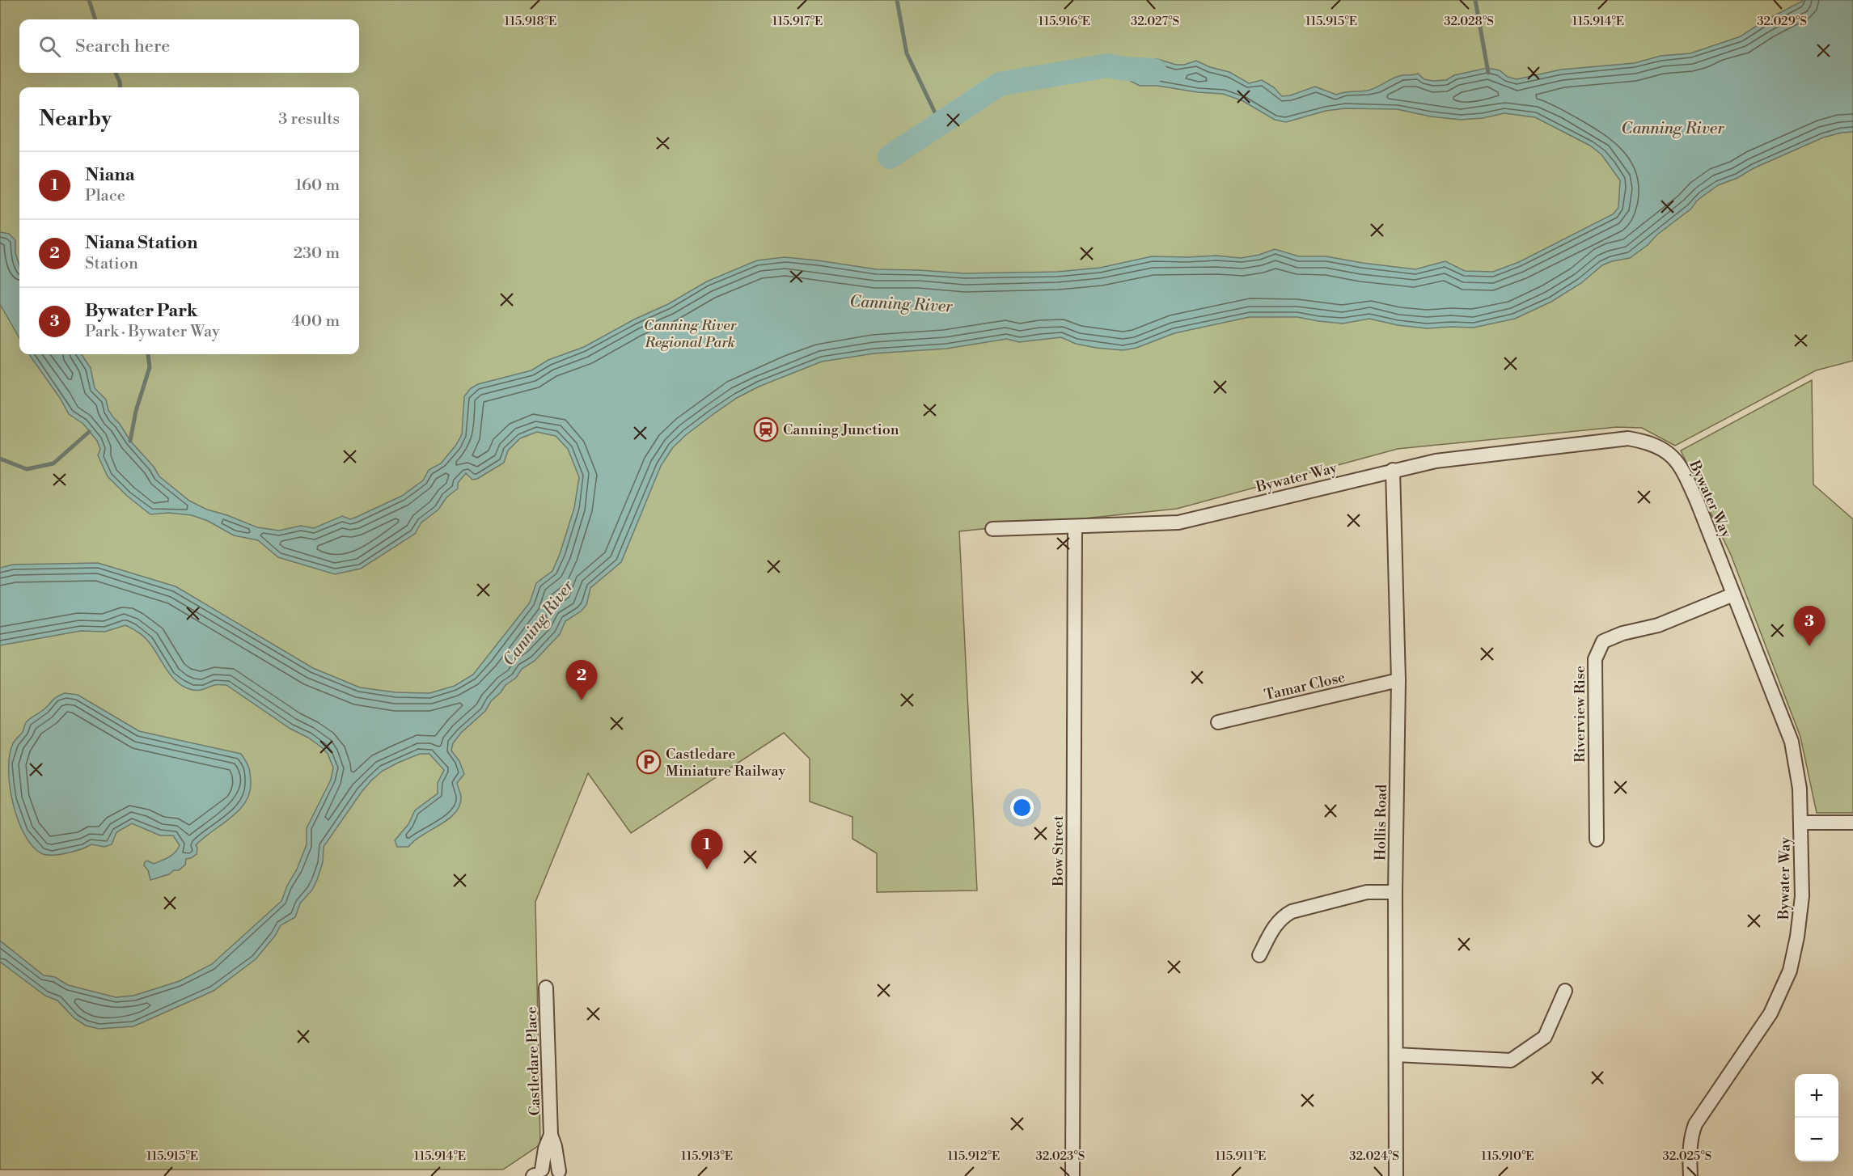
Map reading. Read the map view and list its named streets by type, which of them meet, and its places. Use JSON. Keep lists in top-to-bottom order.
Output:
{
  "streets": {
    "street": [
      "Bywater Way",
      "Tamar Close",
      "Riverview Rise",
      "Hollis Road",
      "Bow Street",
      "Castledare Place"
    ]
  },
  "crossings": [
    ["Bywater Way", "Riverview Rise"],
    ["Bywater Way", "Hollis Road"],
    ["Bywater Way", "Bow Street"],
    ["Tamar Close", "Hollis Road"]
  ],
  "water": ["Canning River"],
  "parks": ["Canning River Regional Park"],
  "places": {
    "station": ["Canning Junction"],
    "parking": ["Castledare Miniature Railway"]
  },
  "page": {
    "search": "Search here",
    "heading": ["Nearby", "3 results"],
    "list": [
      {
        "mark": "1",
        "name": "Niana",
        "note": "Place",
        "value": "160 m"
      },
      {
        "mark": "2",
        "name": "Niana Station",
        "note": "Station",
        "value": "230 m"
      },
      {
        "mark": "3",
        "name": "Bywater Park",
        "note": "Park · Bywater Way",
        "value": "400 m"
      }
    ],
    "pins": ["3", "2", "1"],
    "map_buttons": ["+", "−"]
  },
  "coordinates": [
    "32.029°S",
    "115.918°E",
    "115.917°E",
    "115.916°E",
    "32.027°S",
    "115.915°E",
    "32.028°S",
    "115.914°E",
    "115.912°E",
    "115.911°E",
    "115.910°E",
    "115.913°E",
    "32.023°S",
    "32.024°S",
    "32.025°S"
  ]
}
